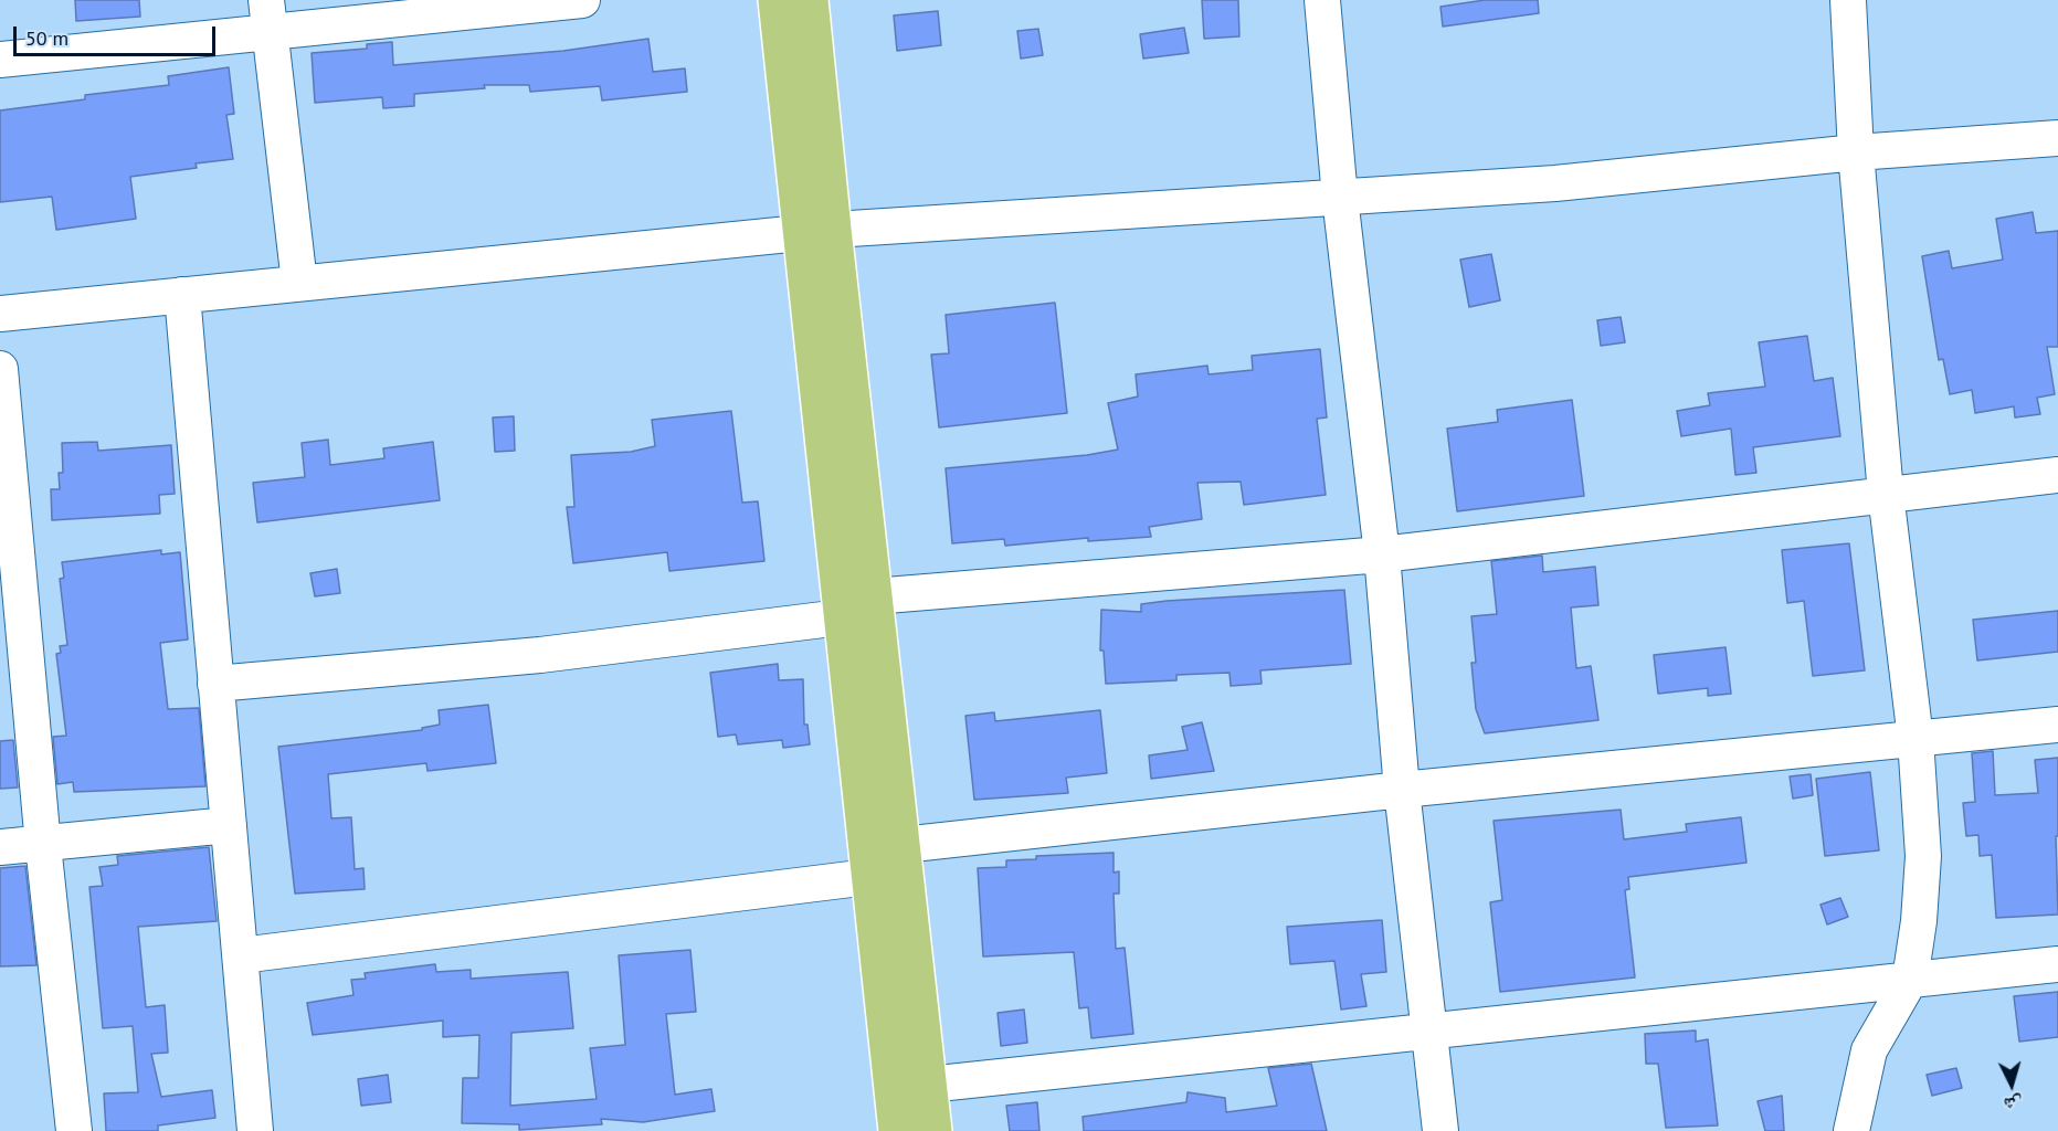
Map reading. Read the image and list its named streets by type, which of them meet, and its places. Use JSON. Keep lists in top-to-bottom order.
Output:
{
  "scale_bar": "50 m",
  "north": "bottom"
}
